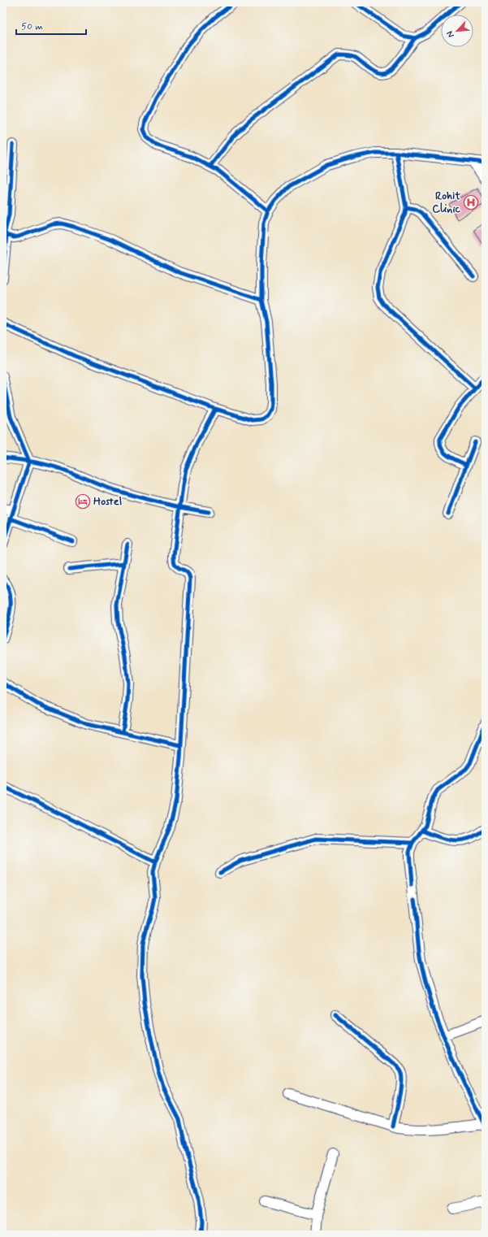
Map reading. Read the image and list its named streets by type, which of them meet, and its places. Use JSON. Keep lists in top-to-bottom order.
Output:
{
  "places": {
    "hospital": ["Rohit Clinic"],
    "hotel": ["Hostel"]
  },
  "scale_bar": "50 m",
  "north": "bottom left"
}
